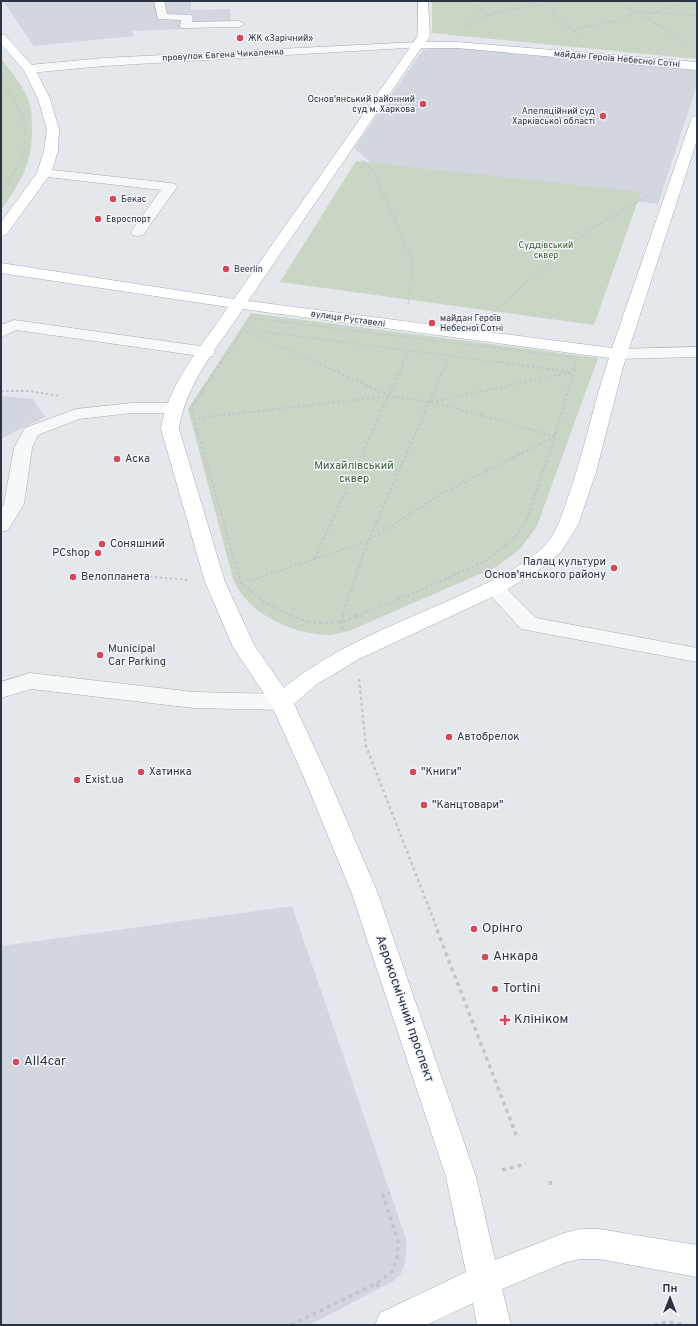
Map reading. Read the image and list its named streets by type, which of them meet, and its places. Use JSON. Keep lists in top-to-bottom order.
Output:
{
  "streets": {
    "main road": ["майдан Героїв Небесної Сотні", "вулиця Руставелі", "Аерокосмічний проспект"],
    "street": ["провулок Євгена Чикаленка"]
  },
  "crossings": [
    ["провулок Євгена Чикаленка", "майдан Героїв Небесної Сотні"]
  ],
  "parks": ["Суддівський сквер", "Михайлівський сквер"],
  "places": {
    "other": [
      "ЖК «Зарічний»",
      "Основ'янський районний суд м. Харкова",
      "Апеляційний суд Харківської області",
      "Бекас",
      "Евроспорт",
      "Beеrlin",
      "майдан Героїв Небесної Сотні",
      "Аска",
      "Соняшний",
      "PCshop",
      "Палац культури Основ'янського району",
      "Велопланета",
      "Municipal Car Parking",
      "Автобрелок",
      "Хатинка",
      "\"Книги\"",
      "Exist.ua",
      "\"Канцтовари\"",
      "Орінго",
      "Анкара",
      "Tortini",
      "All4car"
    ],
    "health": ["Клініком"]
  },
  "north": "top"
}
